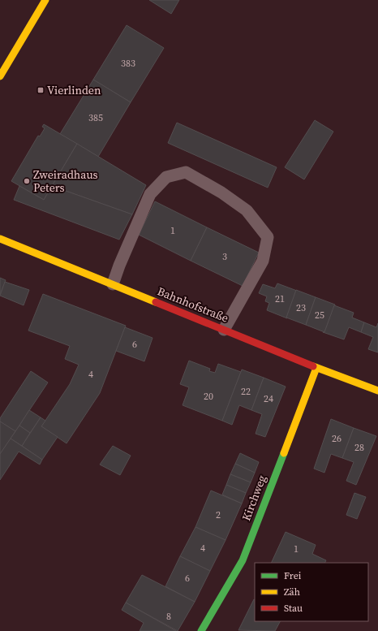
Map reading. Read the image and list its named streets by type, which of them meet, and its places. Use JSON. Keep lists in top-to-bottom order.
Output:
{
  "streets": {
    "street": ["Bahnhofstraße", "Kirchweg"]
  },
  "crossings": [
    ["Bahnhofstraße", "Kirchweg"]
  ],
  "places": {
    "transit": ["Vierlinden"],
    "other": ["Zweiradhaus Peters"]
  },
  "house_numbers": [
    "383",
    "385",
    "1",
    "3",
    "21",
    "23",
    "25",
    "6",
    "4",
    "22",
    "20",
    "24",
    "26",
    "28",
    "2",
    "4",
    "1",
    "6",
    "8"
  ],
  "legend": ["Frei", "Zäh", "Stau"]
}
